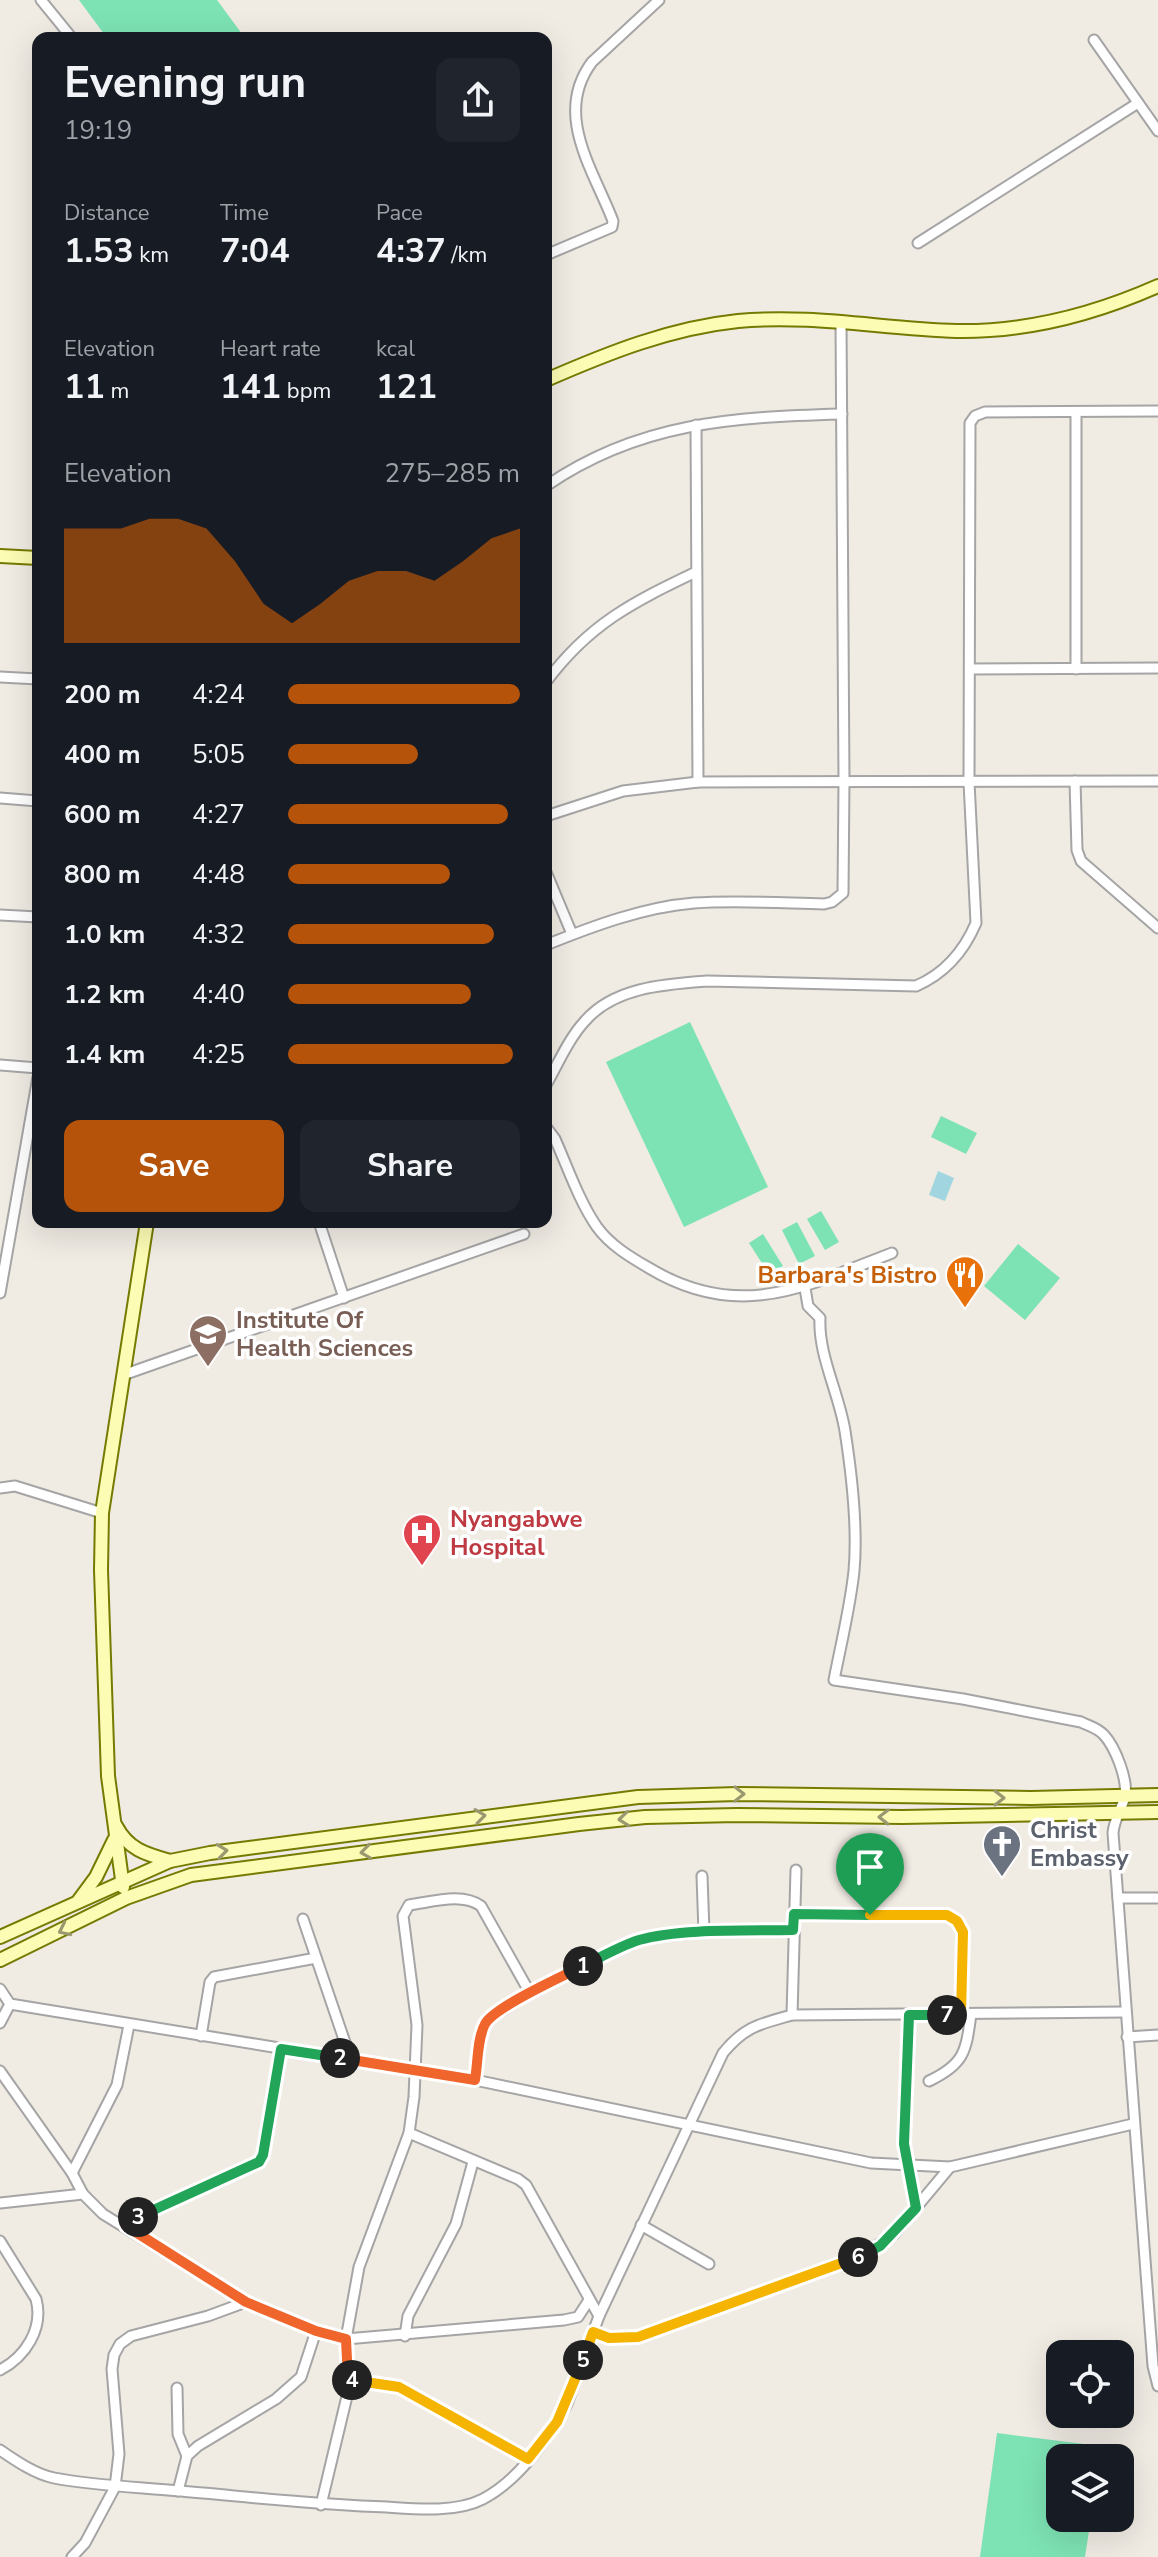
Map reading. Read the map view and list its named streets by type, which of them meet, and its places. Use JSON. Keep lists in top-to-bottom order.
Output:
{
  "places": {
    "restaurant": ["Barbara's Bistro"],
    "school or university": ["Institute Of Health Sciences"],
    "hospital": ["Nyangabwe Hospital"],
    "church": ["Christ Embassy"]
  },
  "page": {
    "heading": ["Evening run", "19:19"],
    "stats": [
      ["Distance", "1.53 km"],
      ["Time", "7:04"],
      ["Pace", "4:37 /km"],
      ["Elevation", "11 m"],
      ["Heart rate", "141 bpm"],
      ["kcal", "121"]
    ],
    "chart": ["Elevation", "275–285 m"],
    "list": [
      {
        "name": "200 m",
        "note": "4:24"
      },
      {
        "name": "400 m",
        "note": "5:05"
      },
      {
        "name": "600 m",
        "note": "4:27"
      },
      {
        "name": "800 m",
        "note": "4:48"
      },
      {
        "name": "1.0 km",
        "note": "4:32"
      },
      {
        "name": "1.2 km",
        "note": "4:40"
      },
      {
        "name": "1.4 km",
        "note": "4:25"
      }
    ],
    "buttons": ["Save", "Share"],
    "pins": [
      "1",
      "7",
      "2",
      "3",
      "6",
      "5",
      "4"
    ]
  }
}
